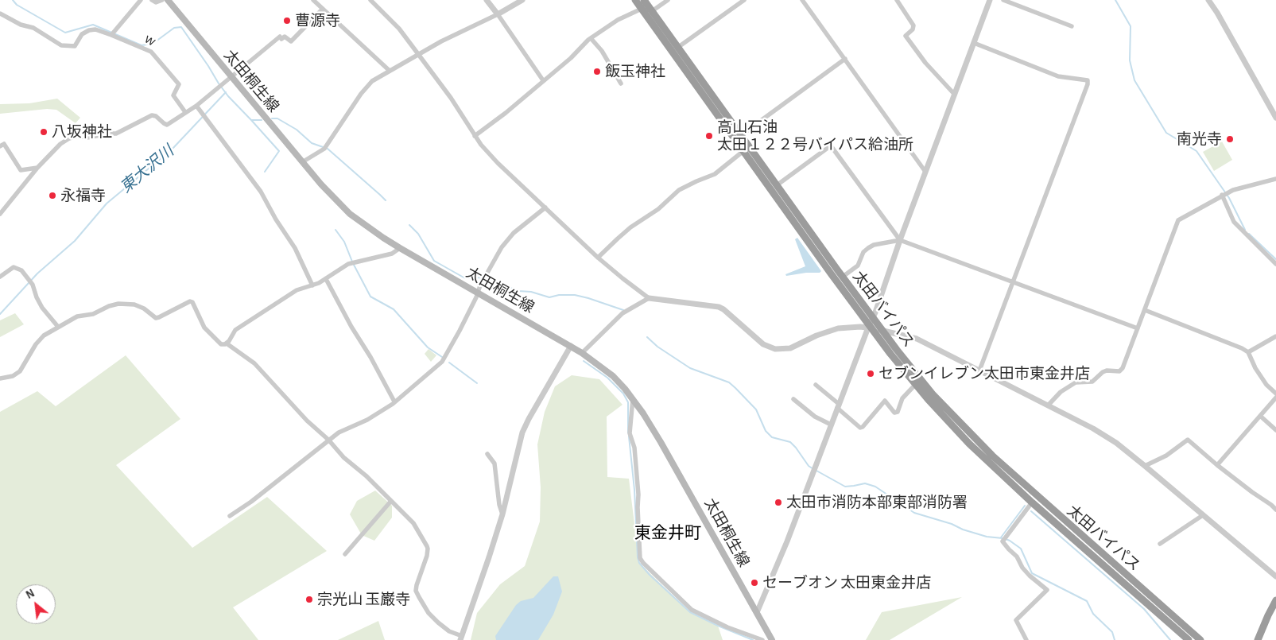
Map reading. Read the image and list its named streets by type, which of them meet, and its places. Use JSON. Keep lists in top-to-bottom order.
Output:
{
  "streets": {
    "highway": ["太田バイパス"],
    "main road": ["太田桐生線"],
    "street": ["w"]
  },
  "districts": ["東金井町"],
  "water": ["東大沢川"],
  "places": [
    "曹源寺",
    "飯玉神社",
    "八坂神社",
    "高山石油 太田１２２号バイパス給油所",
    "南光寺",
    "永福寺",
    "セブンイレブン太田市東金井店",
    "太田市消防本部東部消防署",
    "セーブオン 太田東金井店",
    "宗光山 玉巌寺"
  ],
  "north": "top left"
}
